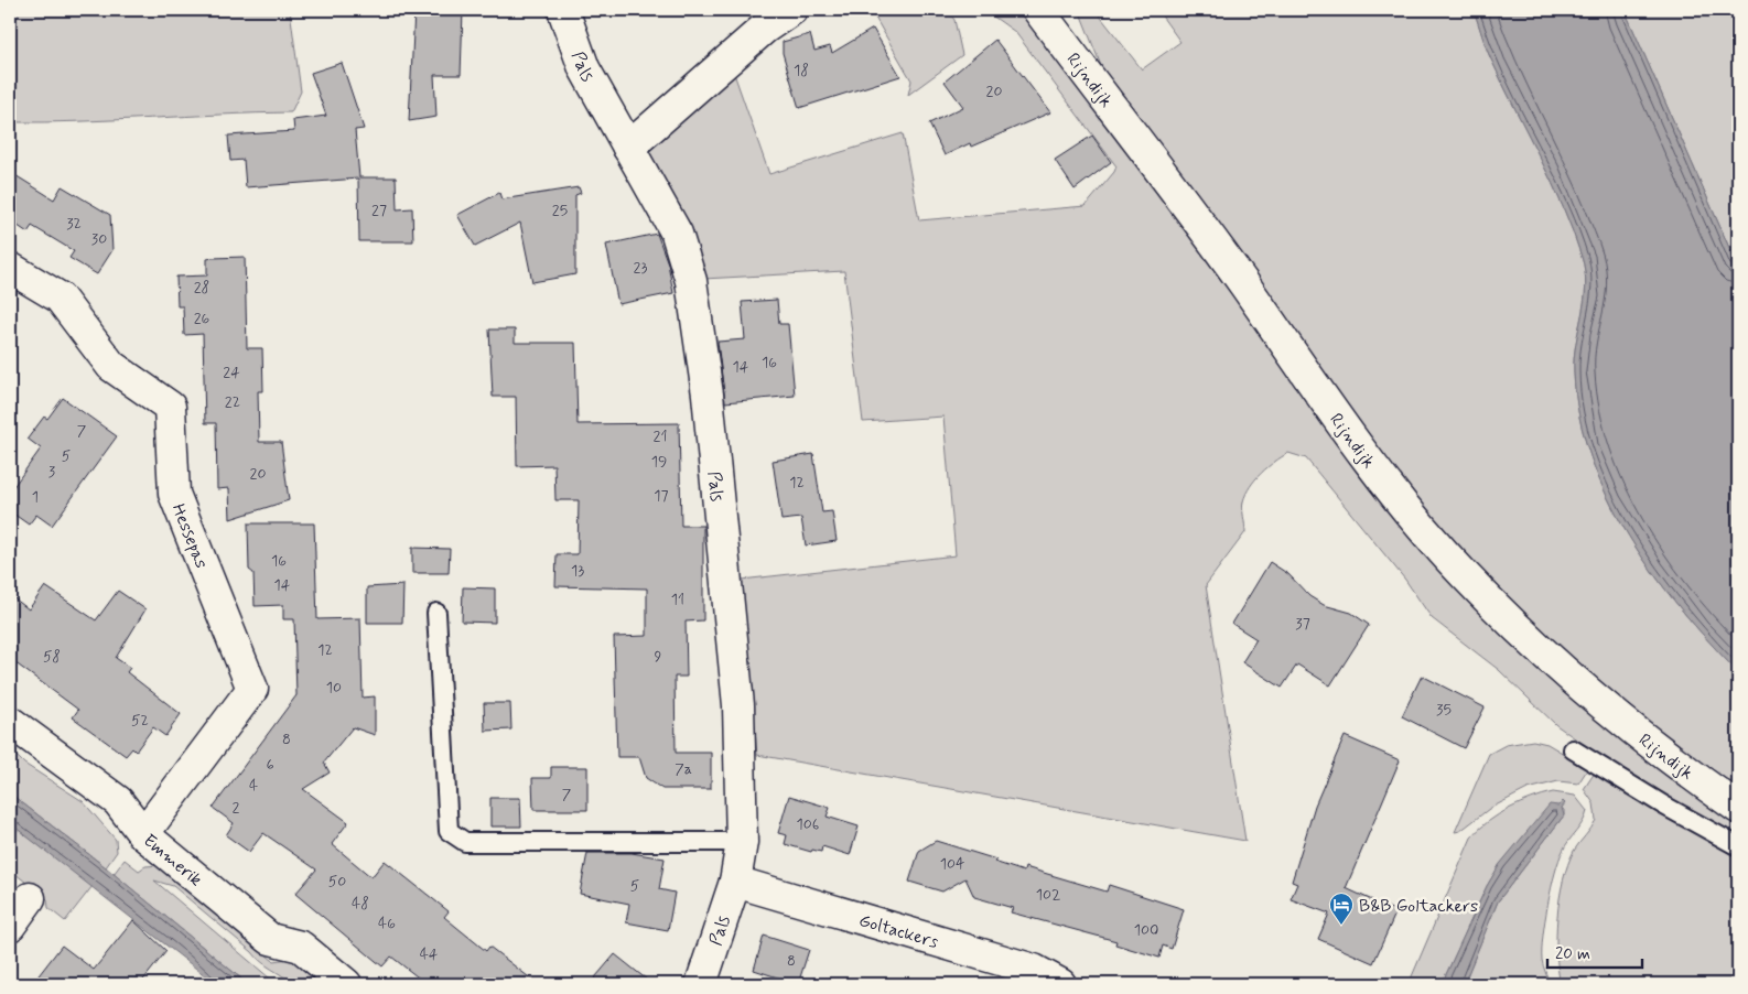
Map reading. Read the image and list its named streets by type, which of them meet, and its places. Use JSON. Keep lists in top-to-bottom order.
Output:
{
  "streets": {
    "street": [
      "Pals",
      "Rijndijk",
      "Hessepas",
      "Emmerik",
      "Goltackers"
    ]
  },
  "crossings": [
    ["Pals", "Goltackers"],
    ["Hessepas", "Emmerik"]
  ],
  "places": {
    "hotel": ["B&B Goltackers"]
  },
  "house_numbers": [
    "18",
    "20",
    "27",
    "25",
    "32",
    "30",
    "23",
    "28",
    "26",
    "16",
    "14",
    "24",
    "22",
    "7",
    "21",
    "5",
    "19",
    "3",
    "20",
    "12",
    "17",
    "1",
    "16",
    "13",
    "14",
    "11",
    "37",
    "12",
    "58",
    "9",
    "10",
    "35",
    "52",
    "8",
    "6",
    "7a",
    "4",
    "7",
    "2",
    "106",
    "104",
    "50",
    "5",
    "102",
    "48",
    "46",
    "100",
    "44",
    "8"
  ],
  "scale_bar": "20 m"
}
